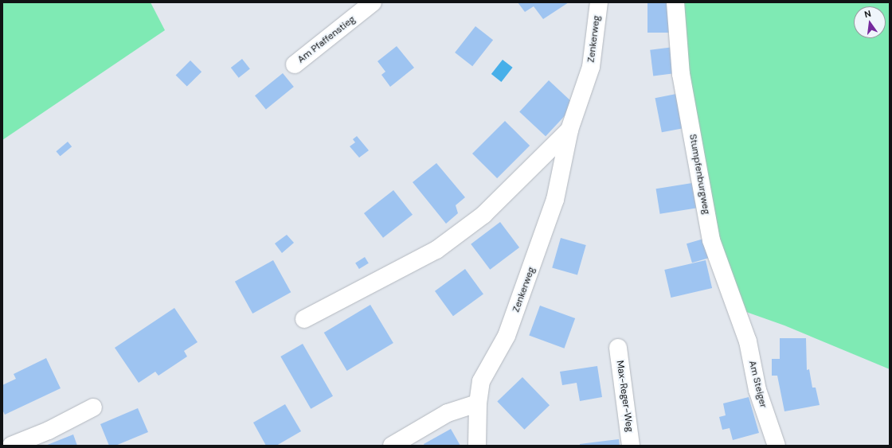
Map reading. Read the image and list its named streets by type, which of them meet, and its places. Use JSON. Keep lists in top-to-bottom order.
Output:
{
  "streets": {
    "street": [
      "Zenkerweg",
      "Am Pfaffenstieg",
      "Stumpfenburgweg",
      "Am Steiger",
      "Max-Reger-Weg"
    ]
  },
  "crossings": [
    ["Stumpfenburgweg", "Am Steiger"]
  ],
  "north": "top"
}
